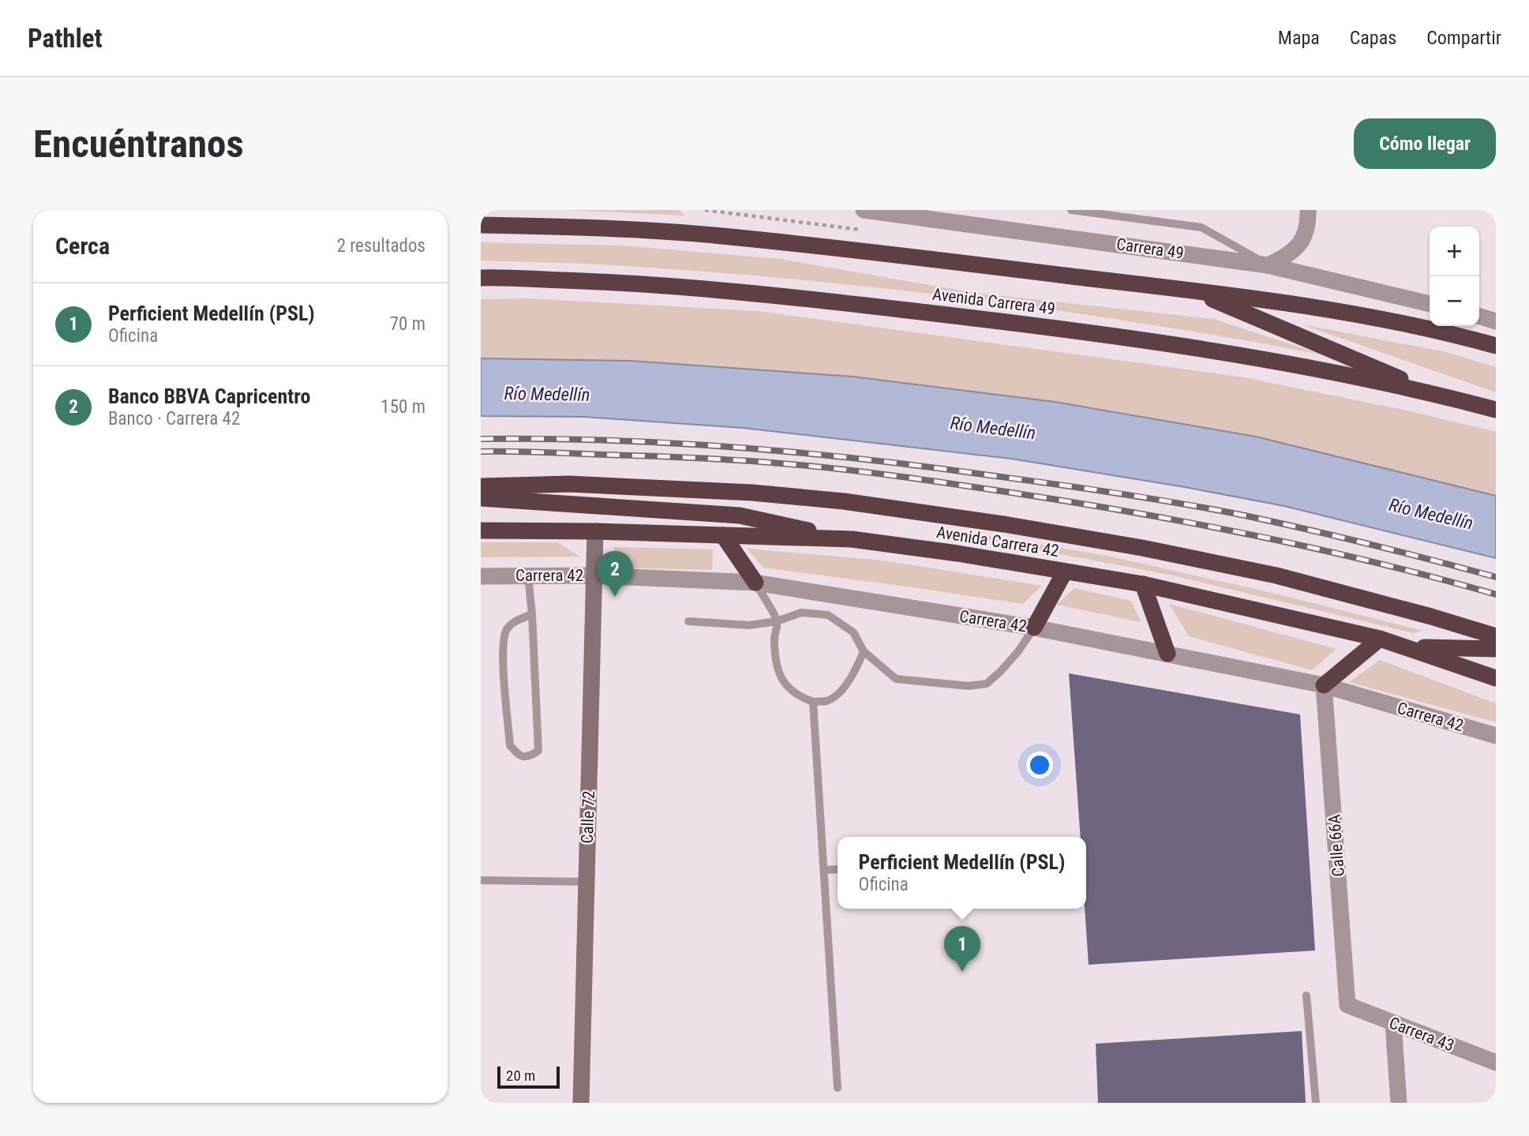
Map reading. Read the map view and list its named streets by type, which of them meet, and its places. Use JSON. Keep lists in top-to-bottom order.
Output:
{
  "streets": {
    "highway": ["Avenida Carrera 49", "Avenida Carrera 42"],
    "street": [
      "Carrera 49",
      "Carrera 42",
      "Calle 72",
      "Calle 66A",
      "Carrera 43"
    ]
  },
  "crossings": [
    ["Avenida Carrera 42", "Calle 72"],
    ["Carrera 42", "Calle 72"],
    ["Carrera 42", "Calle 66A"],
    ["Calle 66A", "Carrera 43"]
  ],
  "water": ["Río Medellín"],
  "scale_bar": "20 m",
  "page": {
    "header": "Pathlet",
    "nav": ["Mapa", "Capas", "Compartir"],
    "buttons": "Cómo llegar",
    "title": "Encuéntranos",
    "heading": ["Cerca", "2 resultados"],
    "map_buttons": ["+", "−"],
    "list": [
      {
        "mark": "1",
        "name": "Perficient Medellín (PSL)",
        "note": "Oficina",
        "value": "70 m"
      },
      {
        "mark": "2",
        "name": "Banco BBVA Capricentro",
        "note": "Banco · Carrera 42",
        "value": "150 m"
      }
    ],
    "pins": ["2", "1"],
    "popup": ["Perficient Medellín (PSL)", "Oficina"],
    "scale": "20 m"
  }
}
